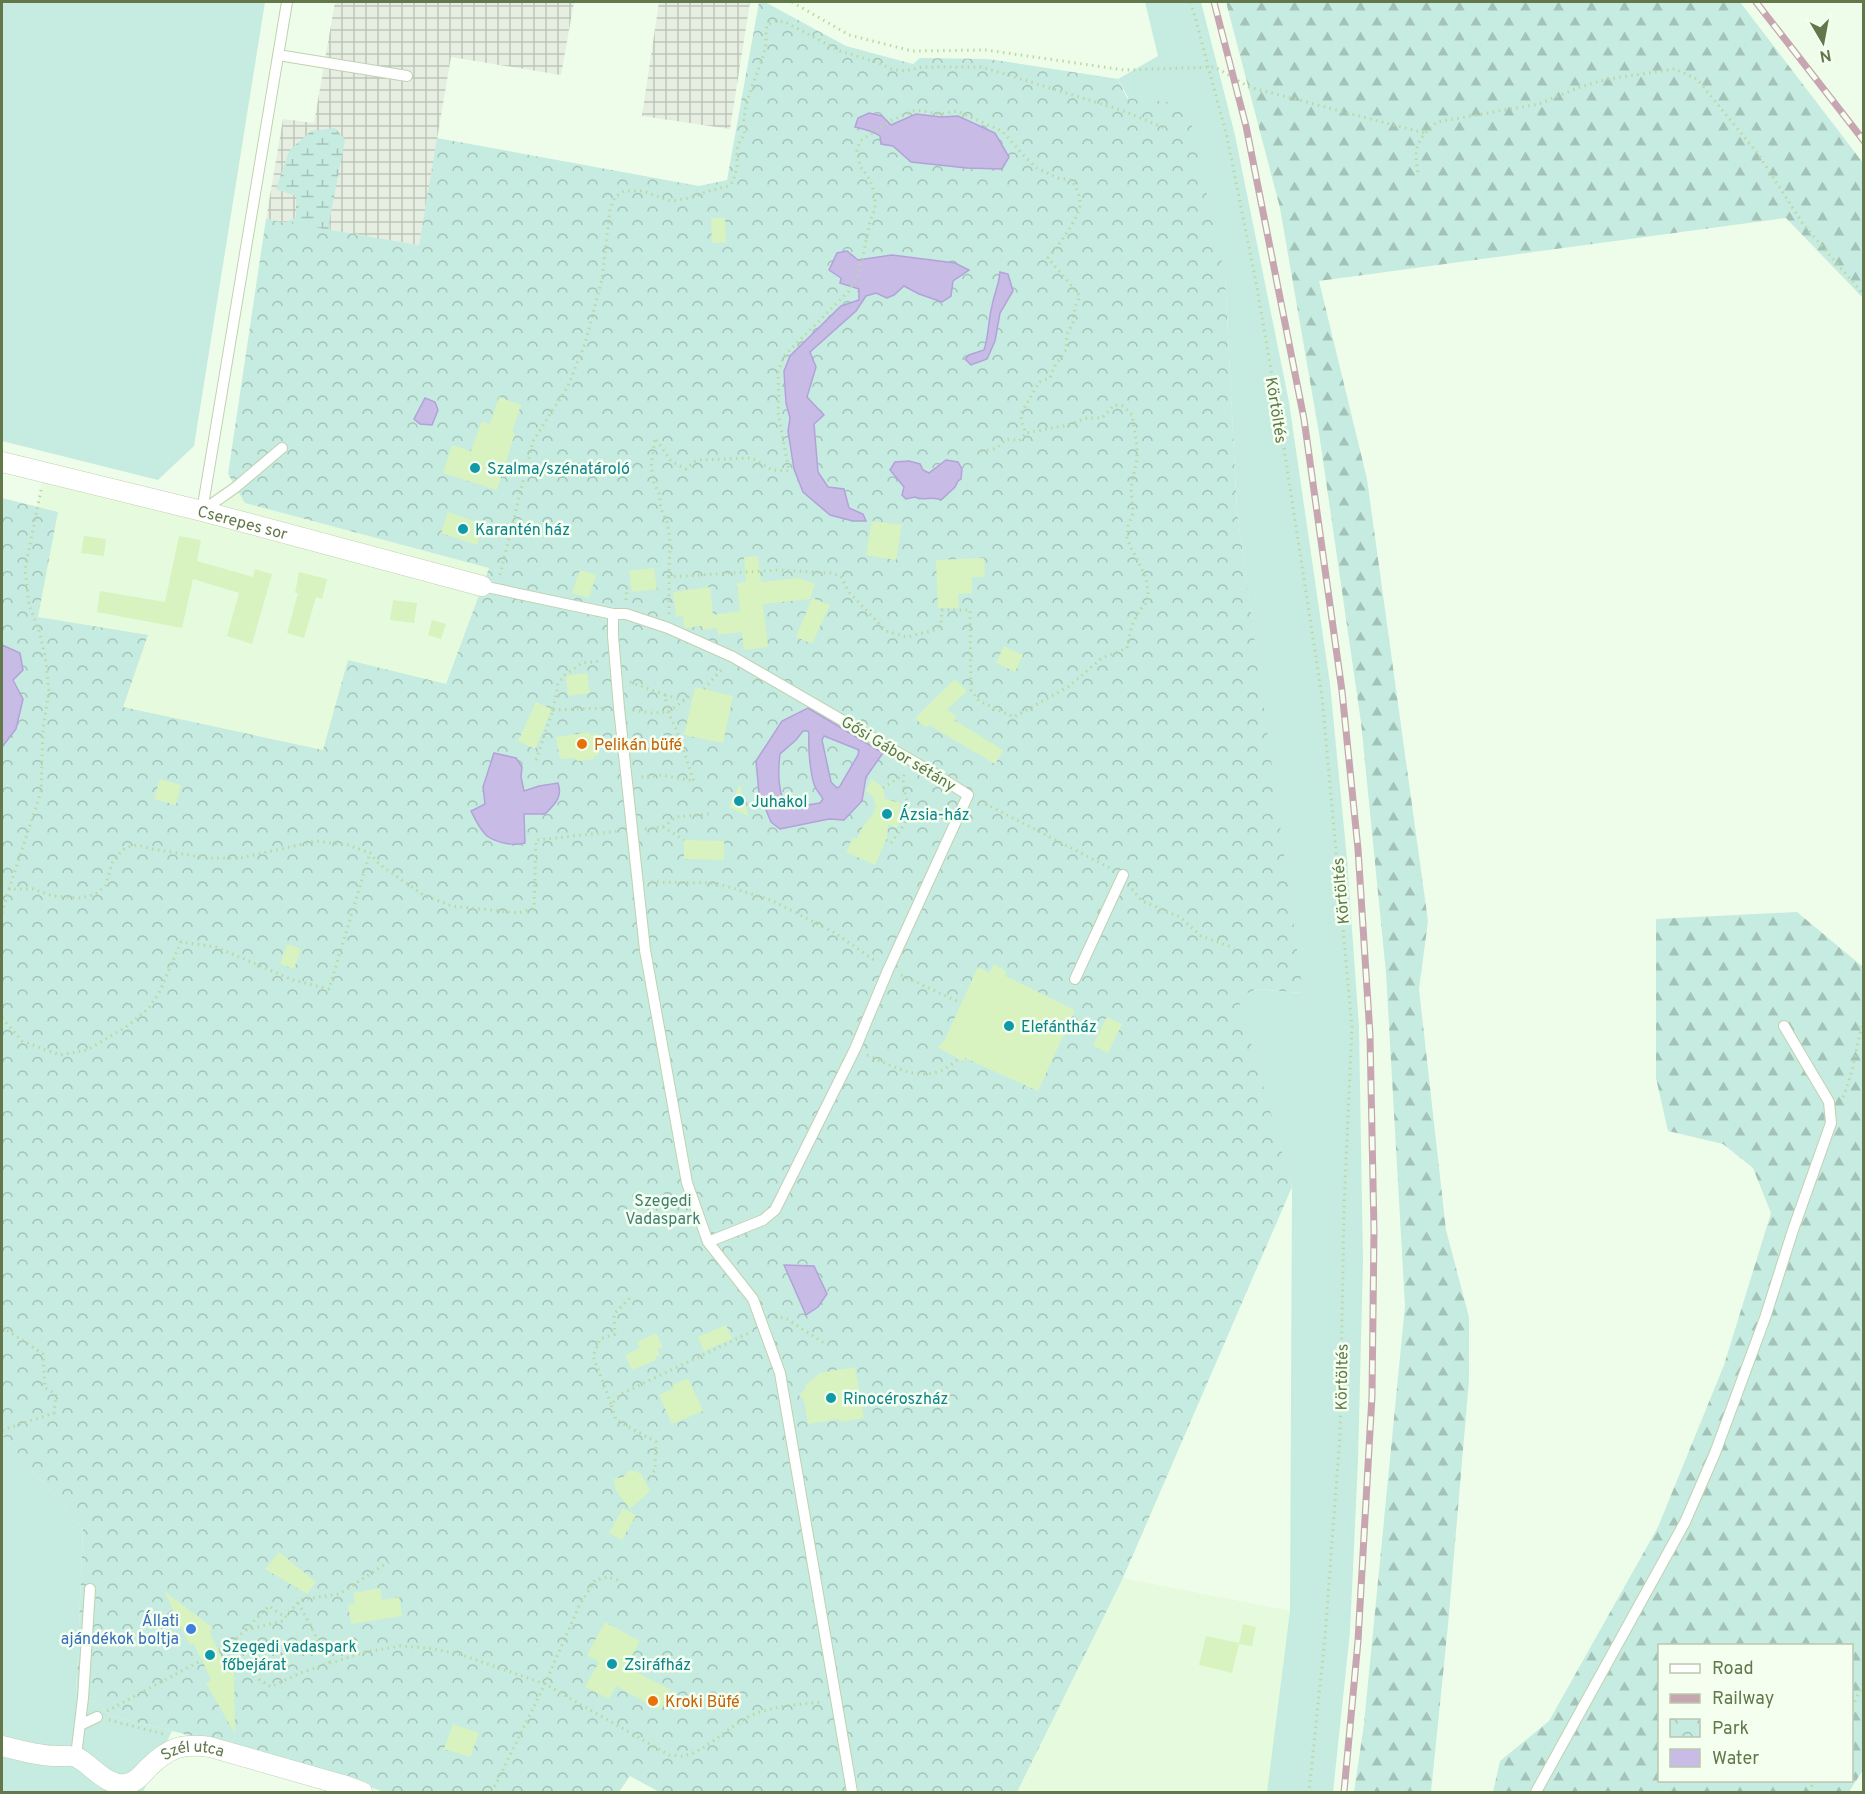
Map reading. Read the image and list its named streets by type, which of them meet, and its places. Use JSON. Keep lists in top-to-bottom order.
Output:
{
  "streets": {
    "street": ["Cserepes sor", "Szél utca"],
    "lane": ["Gősi Gábor sétány"],
    "path": ["Körtöltés"]
  },
  "crossings": [
    ["Cserepes sor", "Gősi Gábor sétány"]
  ],
  "parks": ["Szegedi Vadaspark"],
  "places": [
    "Szalma/szénatároló",
    "Karantén ház",
    "Pelikán büfé",
    "Juhakol",
    "Ázsia-ház",
    "Elefántház",
    "Rinocéroszház",
    "Állati ajándékok boltja",
    "Szegedi vadaspark főbejárat",
    "Zsiráfház",
    "Kroki Büfé"
  ],
  "legend": [
    "Road",
    "Railway",
    "Park",
    "Water"
  ],
  "north": "bottom"
}
